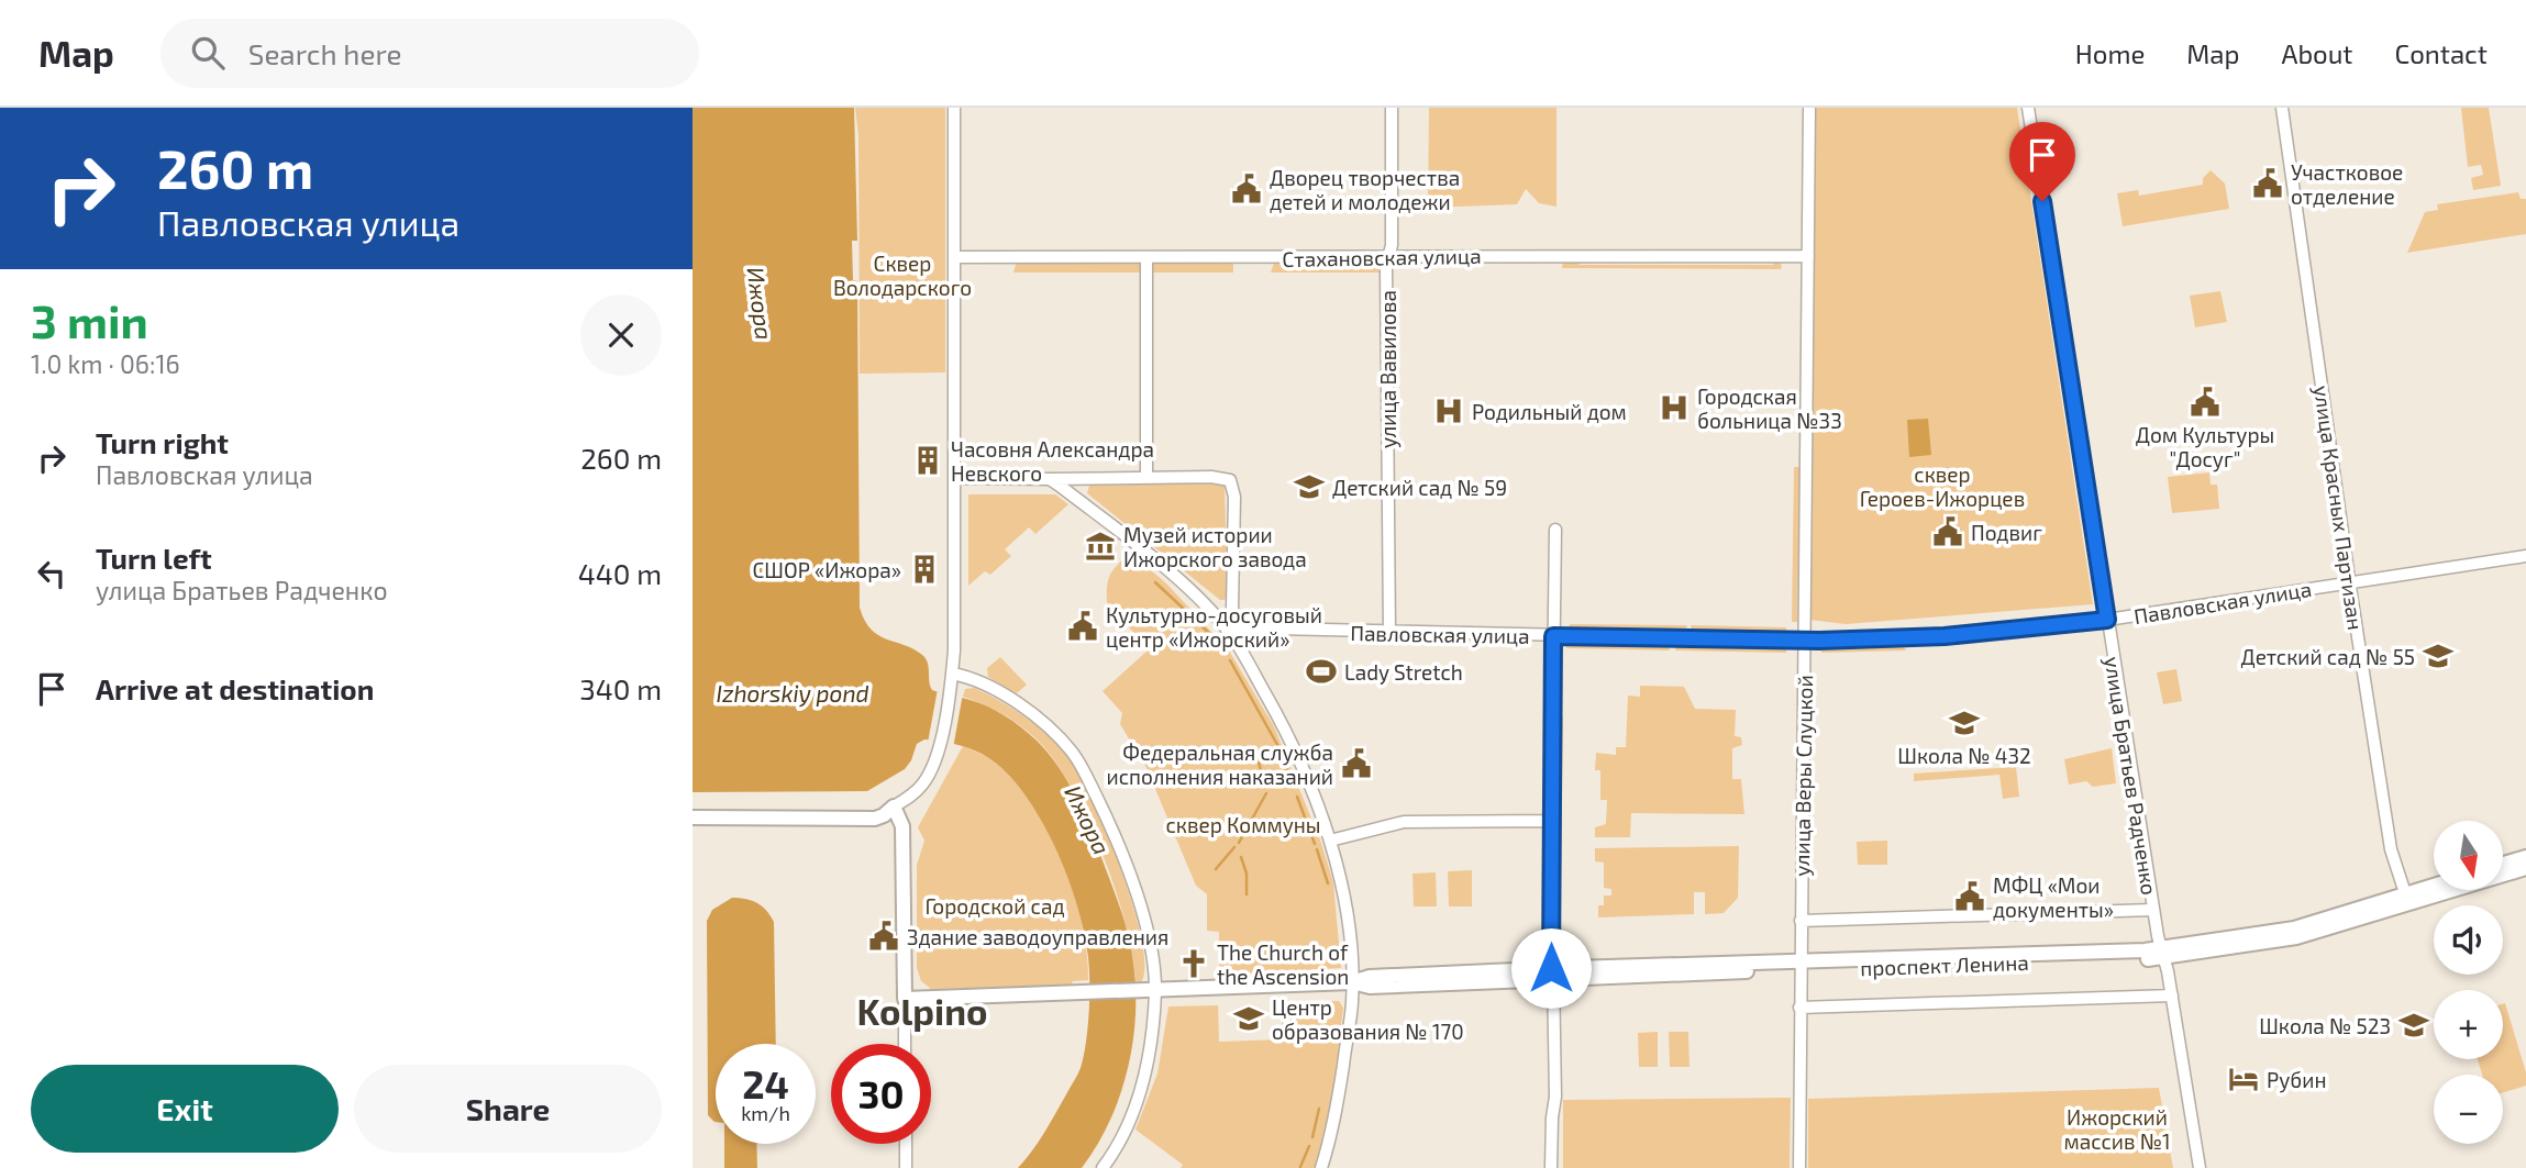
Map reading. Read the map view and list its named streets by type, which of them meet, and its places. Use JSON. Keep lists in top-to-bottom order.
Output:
{
  "streets": {
    "main road": ["проспект Ленина"],
    "street": [
      "Стахановская улица",
      "улица Вавилова",
      "улица Красных Партизан",
      "Павловская улица",
      "улица Веры Слуцкой",
      "улица Братьев Радченко"
    ]
  },
  "crossings": [
    ["Стахановская улица", "улица Вавилова"],
    ["Стахановская улица", "улица Веры Слуцкой"],
    ["улица Вавилова", "Павловская улица"],
    ["улица Красных Партизан", "Павловская улица"],
    ["улица Красных Партизан", "проспект Ленина"],
    ["Павловская улица", "улица Веры Слуцкой"],
    ["Павловская улица", "улица Братьев Радченко"],
    ["улица Веры Слуцкой", "проспект Ленина"],
    ["улица Братьев Радченко", "проспект Ленина"]
  ],
  "districts": ["Kolpino"],
  "water": ["Ижора", "Izhorskiy pond"],
  "parks": [
    "Сквер Володарского",
    "сквер Героев-Ижорцев",
    "сквер Коммуны",
    "Городской сад",
    "Ижорский массив №1"
  ],
  "places": {
    "public building": [
      "Участковое отделение",
      "Дворец творчества детей и молодежи",
      "Дом Культуры \"Досуг\"",
      "Подвиг",
      "Культурно-досуговый центр «Ижорский»",
      "Федеральная служба исполнения наказаний",
      "МФЦ «Мои документы»",
      "Здание заводоуправления"
    ],
    "hospital": ["Городская больница №33", "Родильный дом"],
    "building": ["Часовня Александра Невского", "СШОР «Ижора»"],
    "school or university": [
      "Детский сад № 59",
      "Детский сад № 55",
      "Школа № 432",
      "Центр образования № 170",
      "Школа № 523"
    ],
    "museum": ["Музей истории Ижорского завода"],
    "sports": ["Lady Stretch"],
    "church": ["The Church of the Ascension"],
    "hotel": ["Рубин"]
  },
  "north": "bottom",
  "page": {
    "header": "Map",
    "search": "Search here",
    "nav": [
      "Home",
      "Map",
      "About",
      "Contact"
    ],
    "turn": ["260 m", "Павловская улица"],
    "heading": ["3 min", "1.0 km · 06:16"],
    "list": [
      {
        "name": "Turn right",
        "note": "Павловская улица",
        "value": "260 m"
      },
      {
        "name": "Turn left",
        "note": "улица Братьев Радченко",
        "value": "440 m"
      },
      {
        "name": "Arrive at destination",
        "value": "340 m"
      }
    ],
    "map_buttons": ["+", "−"],
    "speed": "24 km/h",
    "limit": "30",
    "buttons": ["Exit", "Share"]
  }
}
